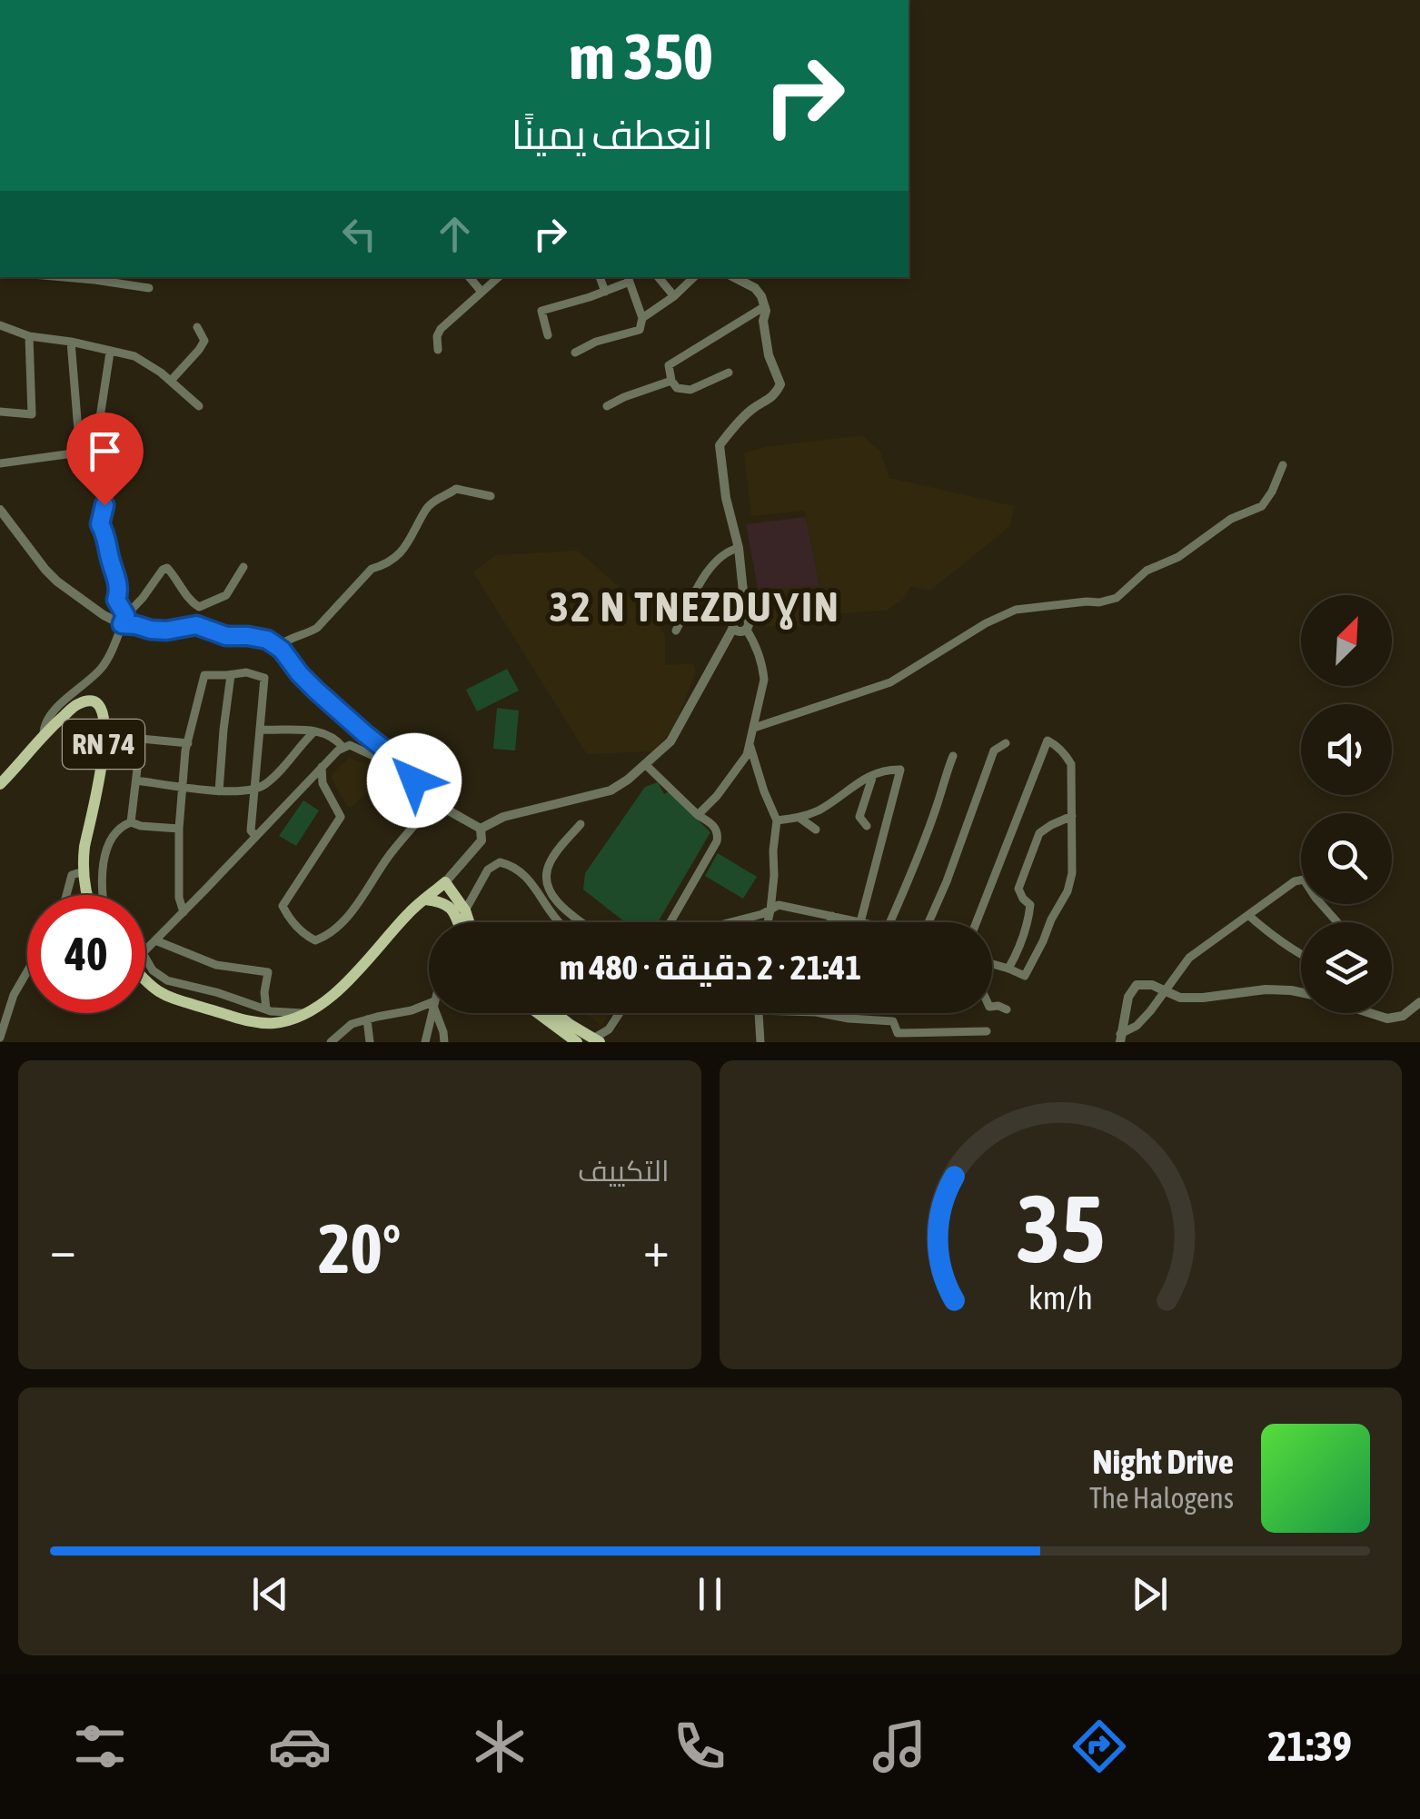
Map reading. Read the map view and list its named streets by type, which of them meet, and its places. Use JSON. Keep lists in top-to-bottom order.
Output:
{
  "streets": {
    "main road": ["RN 74"]
  },
  "districts": ["32 N TNEZDUƔIN"],
  "north": "top right",
  "page": {
    "turn": ["350 m", "انعطف يمينًا"],
    "limit": "40",
    "trip": "21:41 · 2 دقيقة · 480 m",
    "tile": "التكييف",
    "heat": ["−", "20°", "+"],
    "song": ["Night Drive", "The Halogens"],
    "tabs": "21:39",
    "gauge": ["35", "km/h"]
  }
}
